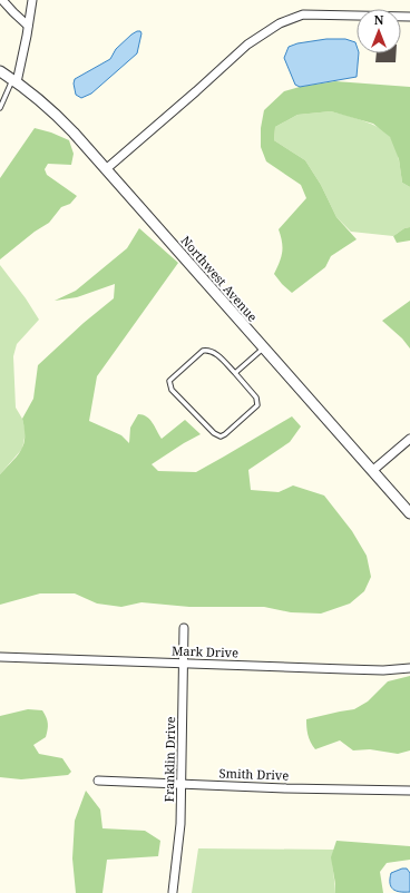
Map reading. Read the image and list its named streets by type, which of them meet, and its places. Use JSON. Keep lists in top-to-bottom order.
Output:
{
  "streets": {
    "street": [
      "Northwest Avenue",
      "Mark Drive",
      "Franklin Drive",
      "Smith Drive"
    ]
  },
  "crossings": [
    ["Mark Drive", "Franklin Drive"],
    ["Franklin Drive", "Smith Drive"]
  ],
  "north": "top"
}
